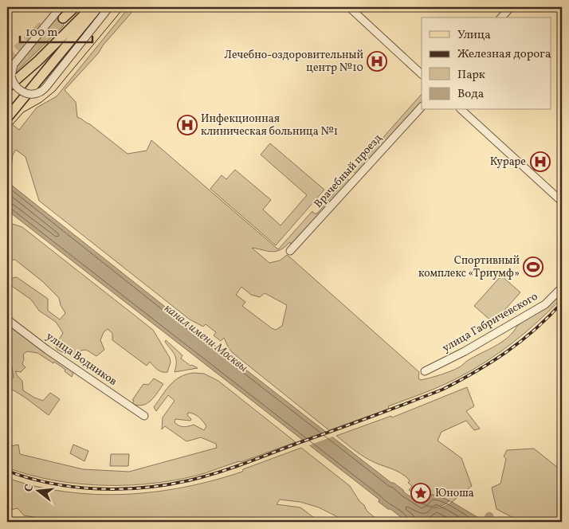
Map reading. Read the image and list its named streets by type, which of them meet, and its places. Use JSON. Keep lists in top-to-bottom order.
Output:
{
  "streets": {
    "street": ["Врачебный проезд", "улица Габричевского", "улица Водников"]
  },
  "water": ["канал имени Москвы"],
  "places": {
    "hospital": ["Лечебно-оздоровительный центр №10", "Инфекционная клиническая больница №1", "Кураре"],
    "sports": ["Спортивный комплекс «Триумф»"],
    "place": ["Юноша"]
  },
  "legend": [
    "Улица",
    "Железная дорога",
    "Парк",
    "Вода"
  ],
  "scale_bar": "100 m",
  "north": "left"
}
